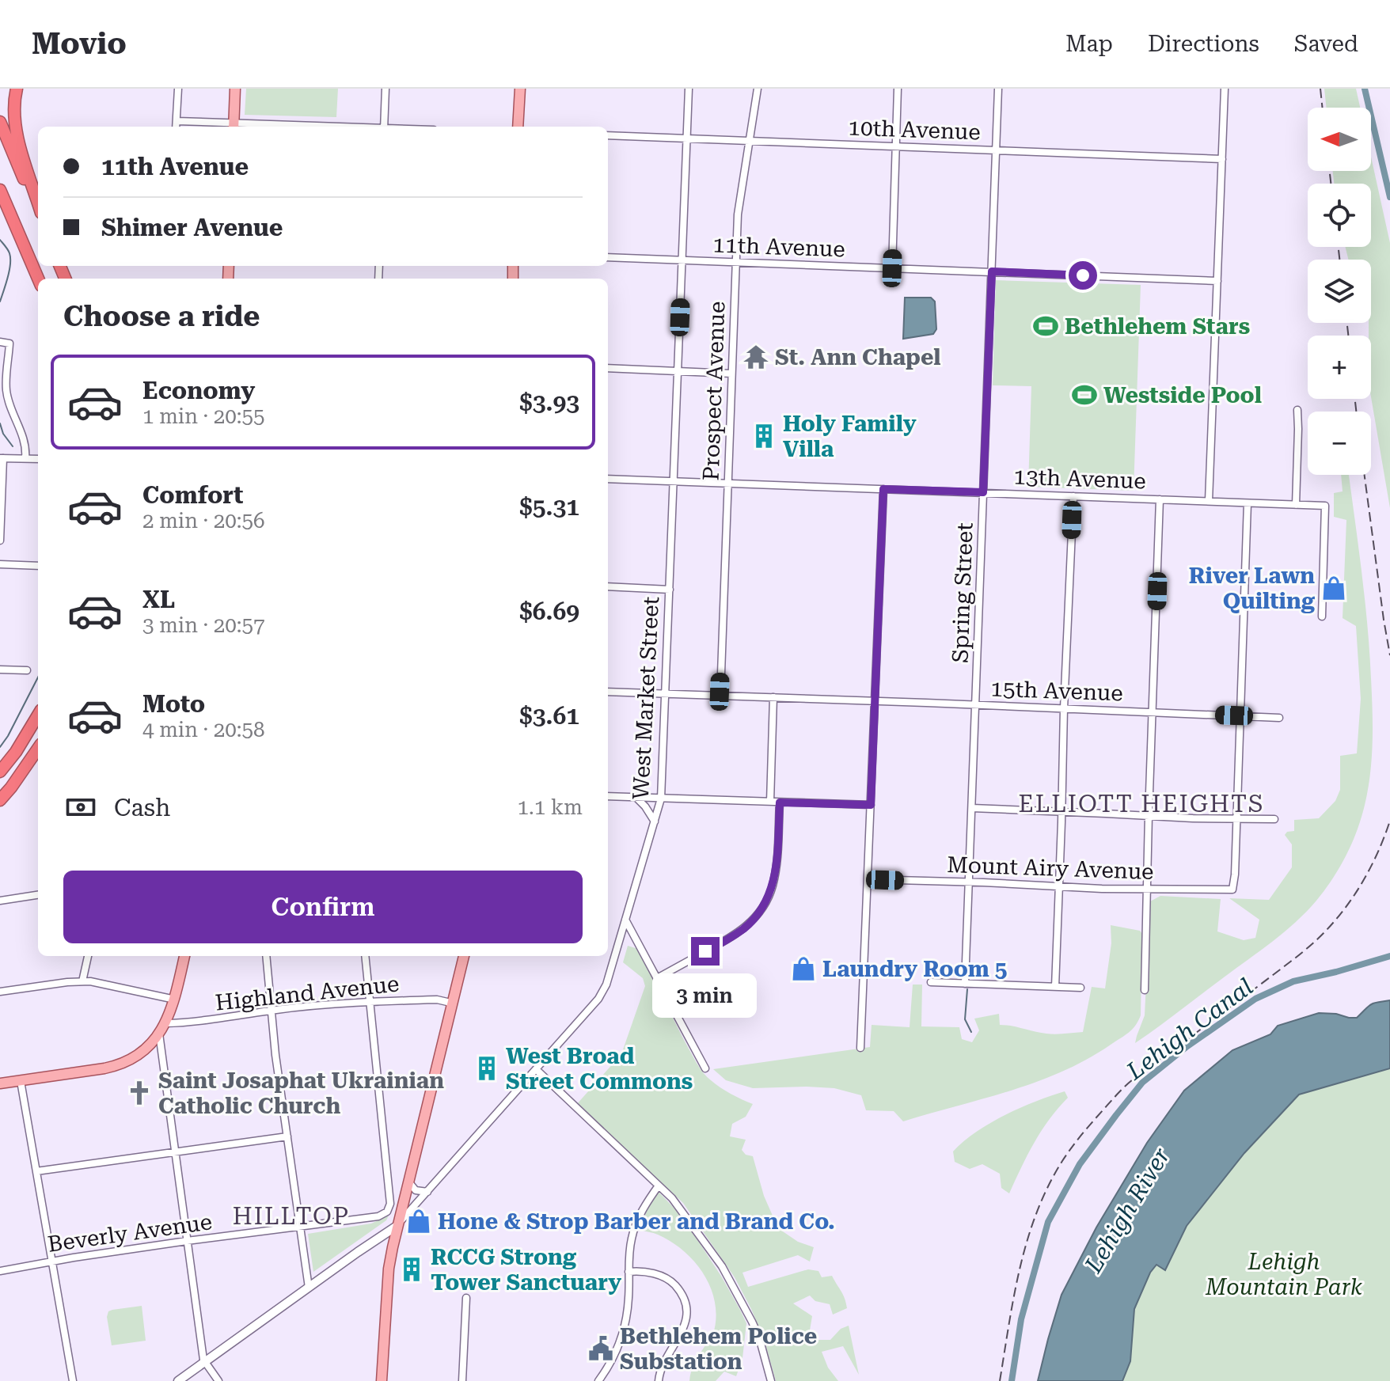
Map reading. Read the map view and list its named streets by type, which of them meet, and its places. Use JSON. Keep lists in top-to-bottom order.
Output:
{
  "streets": {
    "street": [
      "10th Avenue",
      "11th Avenue",
      "Prospect Avenue",
      "13th Avenue",
      "Spring Street",
      "15th Avenue",
      "West Market Street",
      "Mount Airy Avenue",
      "Highland Avenue",
      "Beverly Avenue"
    ]
  },
  "crossings": [
    ["10th Avenue", "Prospect Avenue"],
    ["10th Avenue", "Spring Street"],
    ["10th Avenue", "West Market Street"],
    ["11th Avenue", "Prospect Avenue"],
    ["11th Avenue", "Spring Street"],
    ["11th Avenue", "West Market Street"],
    ["Prospect Avenue", "13th Avenue"],
    ["Prospect Avenue", "15th Avenue"],
    ["13th Avenue", "Spring Street"],
    ["13th Avenue", "West Market Street"],
    ["Spring Street", "15th Avenue"],
    ["Spring Street", "Mount Airy Avenue"],
    ["15th Avenue", "West Market Street"],
    ["Highland Avenue", "Beverly Avenue"]
  ],
  "districts": ["ELLIOTT HEIGHTS", "HILLTOP"],
  "water": ["Lehigh Canal", "Lehigh River"],
  "parks": ["Lehigh Mountain Park"],
  "places": {
    "sports": ["Bethlehem Stars", "Westside Pool"],
    "temple": ["St. Ann Chapel"],
    "building": ["Holy Family Villa", "West Broad Street Commons", "RCCG Strong Tower Sanctuary"],
    "shop": ["River Lawn Quilting", "Laundry Room 5", "Hone & Strop Barber and Brand Co."],
    "church": ["Saint Josaphat Ukrainian Catholic Church"],
    "public building": ["Bethlehem Police Substation"]
  },
  "north": "left",
  "page": {
    "header": "Movio",
    "nav": ["Map", "Directions", "Saved"],
    "map_buttons": ["+", "−"],
    "banner": ["11th Avenue", "Shimer Avenue"],
    "heading": "Choose a ride",
    "list": [
      {
        "name": "Economy",
        "note": "1 min · 20:55",
        "value": "$3.93"
      },
      {
        "name": "Comfort",
        "note": "2 min · 20:56",
        "value": "$5.31"
      },
      {
        "name": "XL",
        "note": "3 min · 20:57",
        "value": "$6.69"
      },
      {
        "name": "Moto",
        "note": "4 min · 20:58",
        "value": "$3.61"
      }
    ],
    "pay": ["Cash", "1.1 km"],
    "buttons": "Confirm",
    "bubble": "3 min"
  }
}
